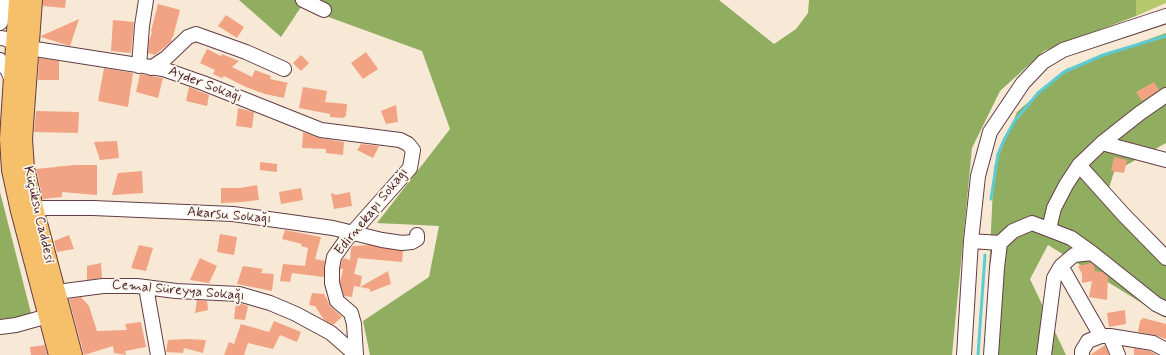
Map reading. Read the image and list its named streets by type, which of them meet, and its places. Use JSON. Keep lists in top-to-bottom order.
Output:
{
  "streets": {
    "main road": ["Küçüksu Caddesi"],
    "street": [
      "Ayder Sokağı",
      "Edirnekapı Sokağı",
      "Akarsu Sokağı",
      "Cemal Süreyya Sokağı"
    ]
  },
  "crossings": [
    ["Ayder Sokağı", "Edirnekapı Sokağı"],
    ["Ayder Sokağı", "Küçüksu Caddesi"],
    ["Edirnekapı Sokağı", "Akarsu Sokağı"],
    ["Edirnekapı Sokağı", "Cemal Süreyya Sokağı"],
    ["Küçüksu Caddesi", "Akarsu Sokağı"],
    ["Küçüksu Caddesi", "Cemal Süreyya Sokağı"]
  ]
}
